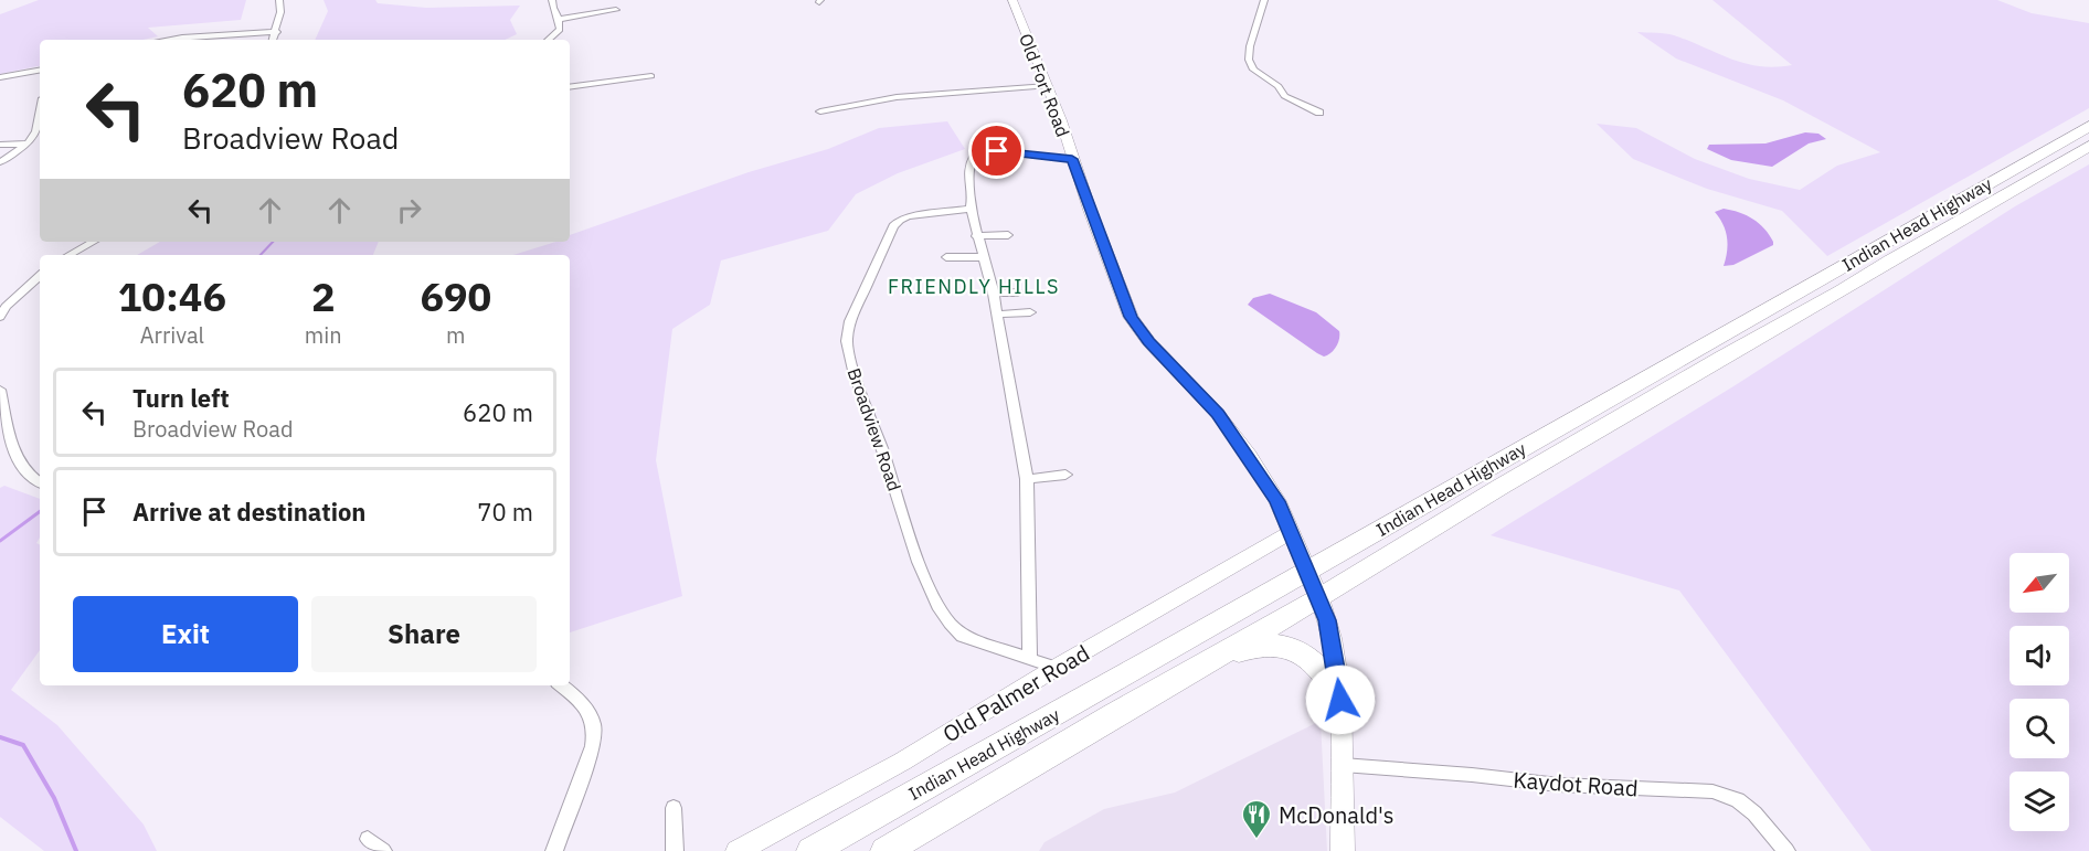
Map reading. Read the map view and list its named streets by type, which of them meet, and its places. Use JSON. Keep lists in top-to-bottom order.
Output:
{
  "streets": {
    "highway": ["Indian Head Highway"],
    "main road": ["Old Fort Road", "Old Palmer Road"],
    "street": ["Broadview Road", "Kaydot Road"]
  },
  "crossings": [
    ["Old Fort Road", "Indian Head Highway"],
    ["Old Fort Road", "Old Palmer Road"],
    ["Old Fort Road", "Kaydot Road"],
    ["Broadview Road", "Old Palmer Road"]
  ],
  "districts": ["FRIENDLY HILLS"],
  "places": {
    "restaurant": ["McDonald's"]
  },
  "north": "bottom left",
  "page": {
    "turn": ["620 m", "Broadview Road"],
    "eta": [
      "10:46",
      "Arrival",
      "2",
      "min",
      "690",
      "m"
    ],
    "list": [
      {
        "name": "Turn left",
        "note": "Broadview Road",
        "value": "620 m"
      },
      {
        "name": "Arrive at destination",
        "value": "70 m"
      }
    ],
    "buttons": ["Exit", "Share"]
  }
}
